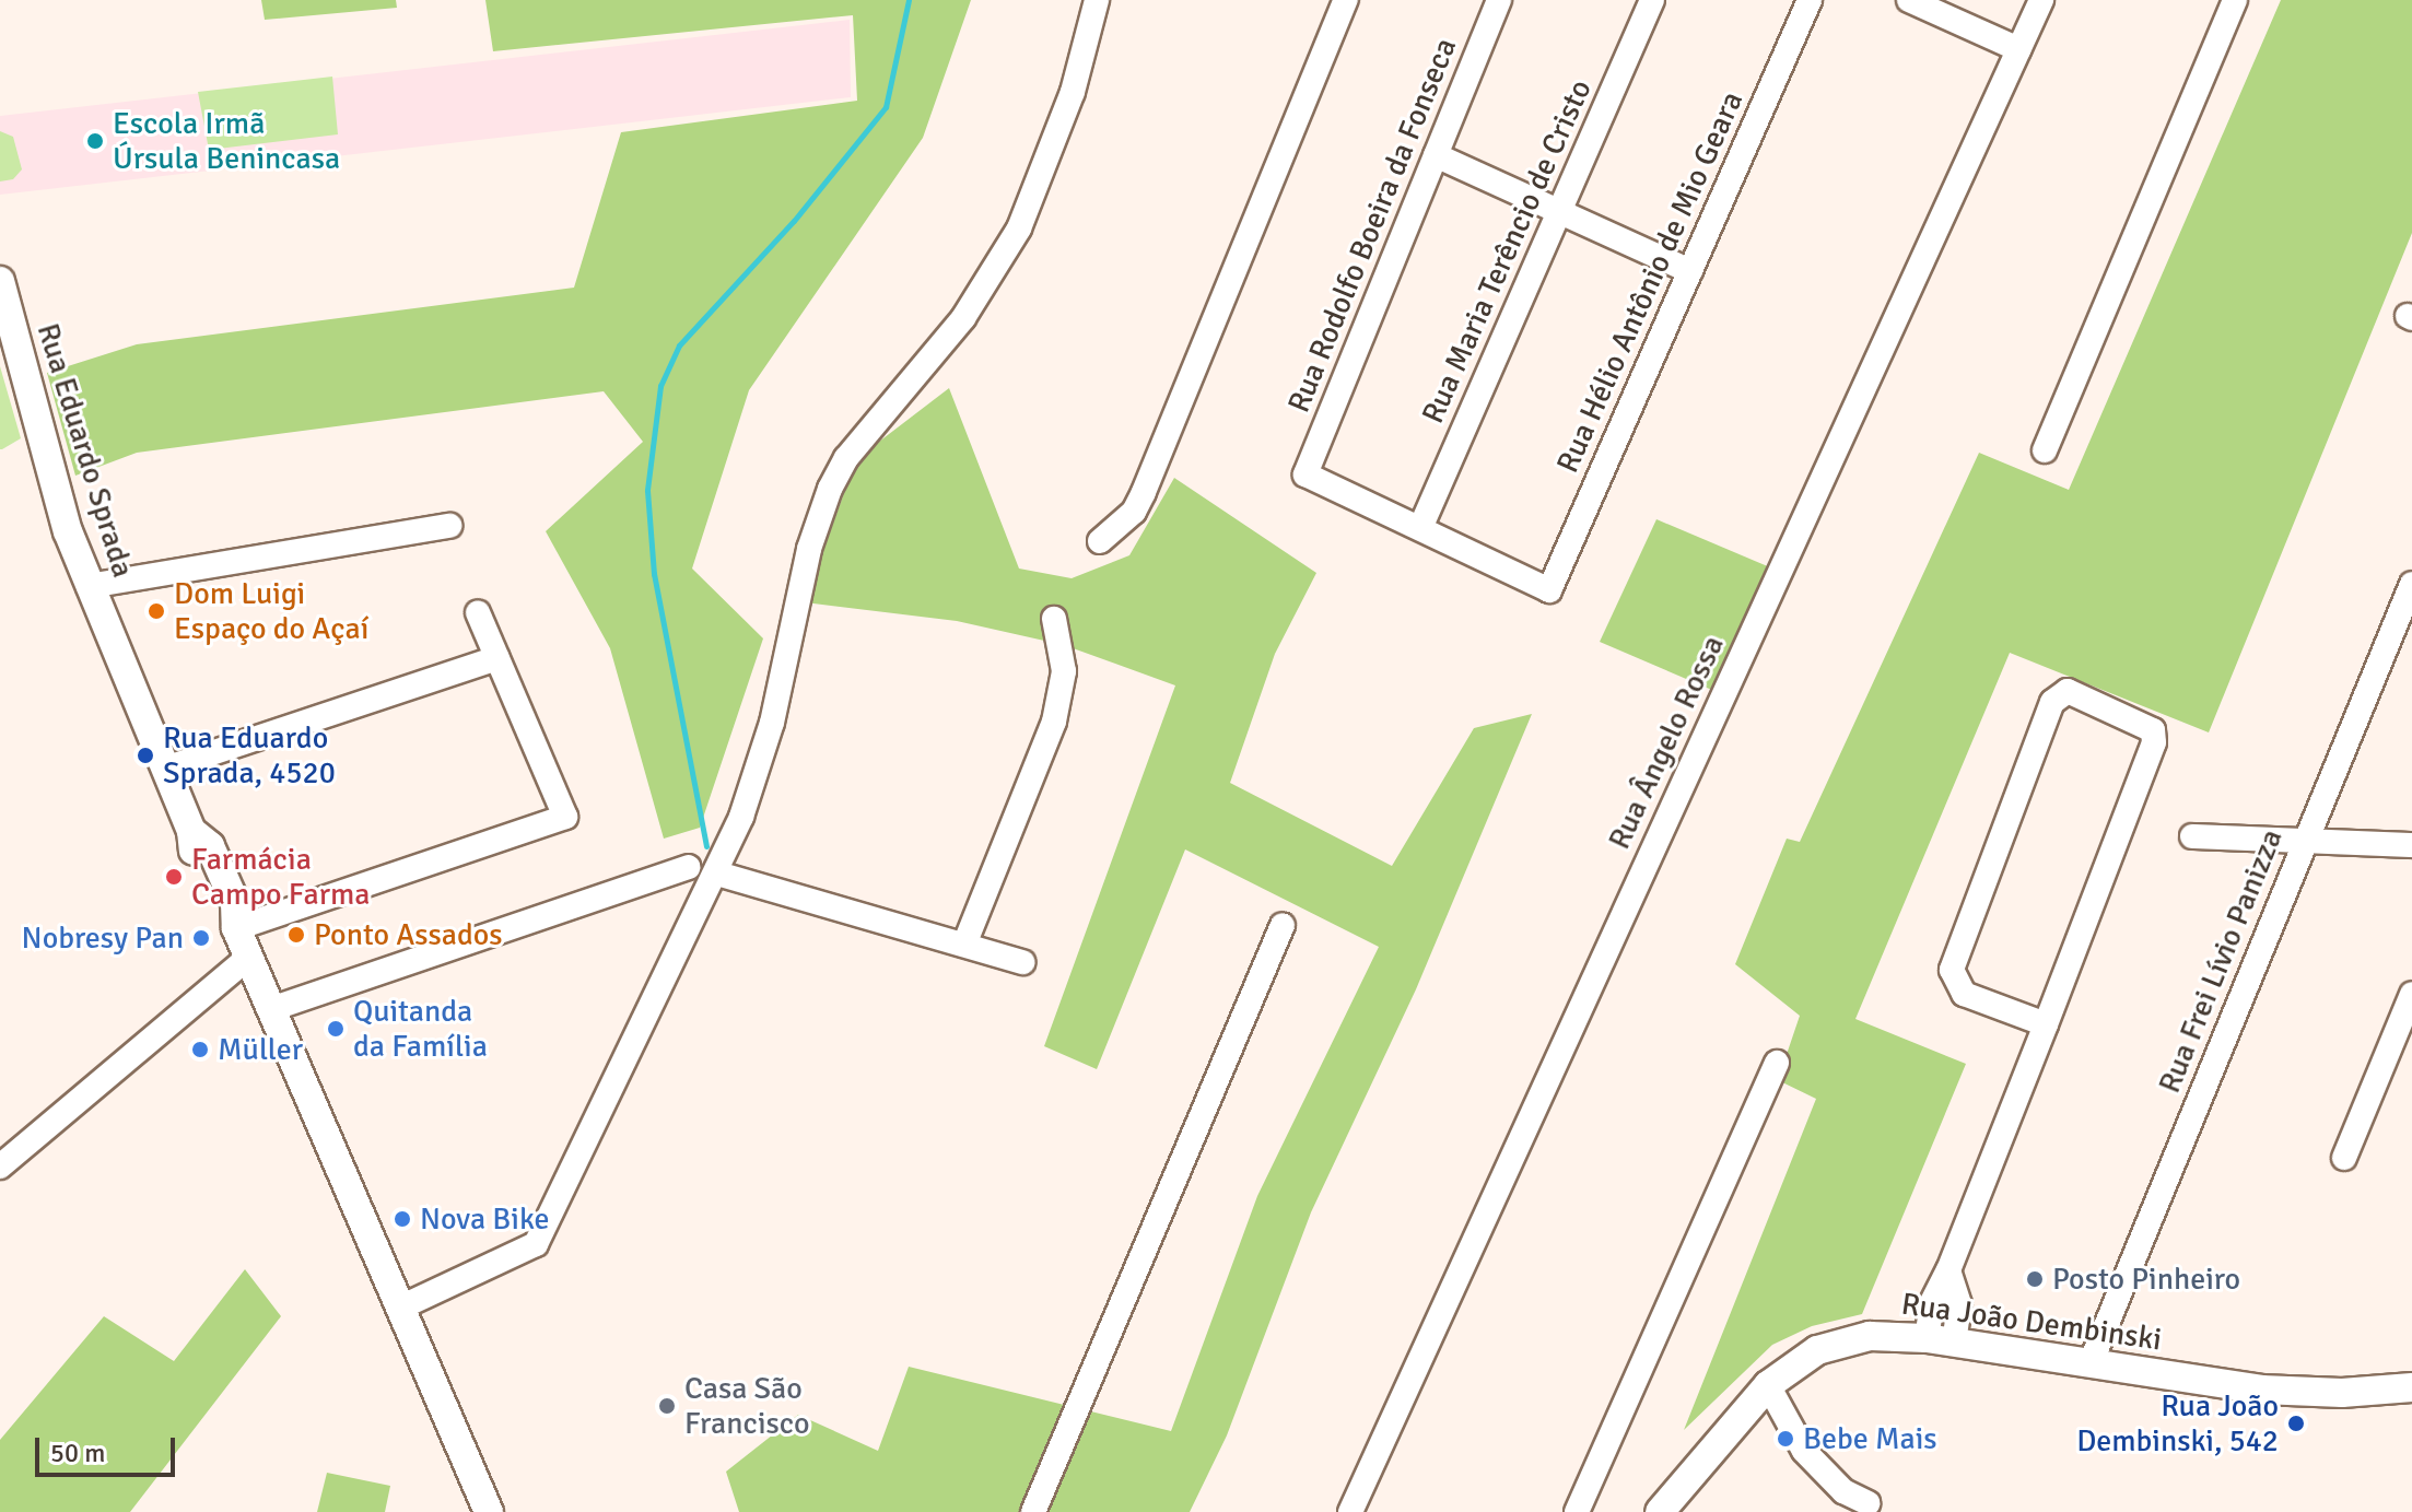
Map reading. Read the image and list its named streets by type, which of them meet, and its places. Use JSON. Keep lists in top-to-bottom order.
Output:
{
  "streets": {
    "main road": ["Rua Eduardo Sprada", "Rua João Dembinski"],
    "street": [
      "Rua Rodolfo Boeira da Fonseca",
      "Rua Maria Terêncio de Cristo",
      "Rua Hélio Antônio de Mio Geara",
      "Rua Ângelo Rossa",
      "Rua Frei Lívio Panizza"
    ]
  },
  "crossings": [
    ["Rua Rodolfo Boeira da Fonseca", "Rua Maria Terêncio de Cristo"],
    ["Rua Rodolfo Boeira da Fonseca", "Rua Hélio Antônio de Mio Geara"],
    ["Rua Maria Terêncio de Cristo", "Rua Hélio Antônio de Mio Geara"],
    ["Rua Frei Lívio Panizza", "Rua João Dembinski"]
  ],
  "places": [
    "Escola Irmã Úrsula Benincasa",
    "Dom Luigi Espaço do Açaí",
    "Rua Eduardo Sprada, 4520",
    "Farmácia Campo Farma",
    "Ponto Assados",
    "Nobresy Pan",
    "Quitanda da Família",
    "Müller",
    "Nova Bike",
    "Posto Pinheiro",
    "Casa São Francisco",
    "Rua João Dembinski, 542",
    "Bebe Mais"
  ],
  "scale_bar": "50 m"
}
